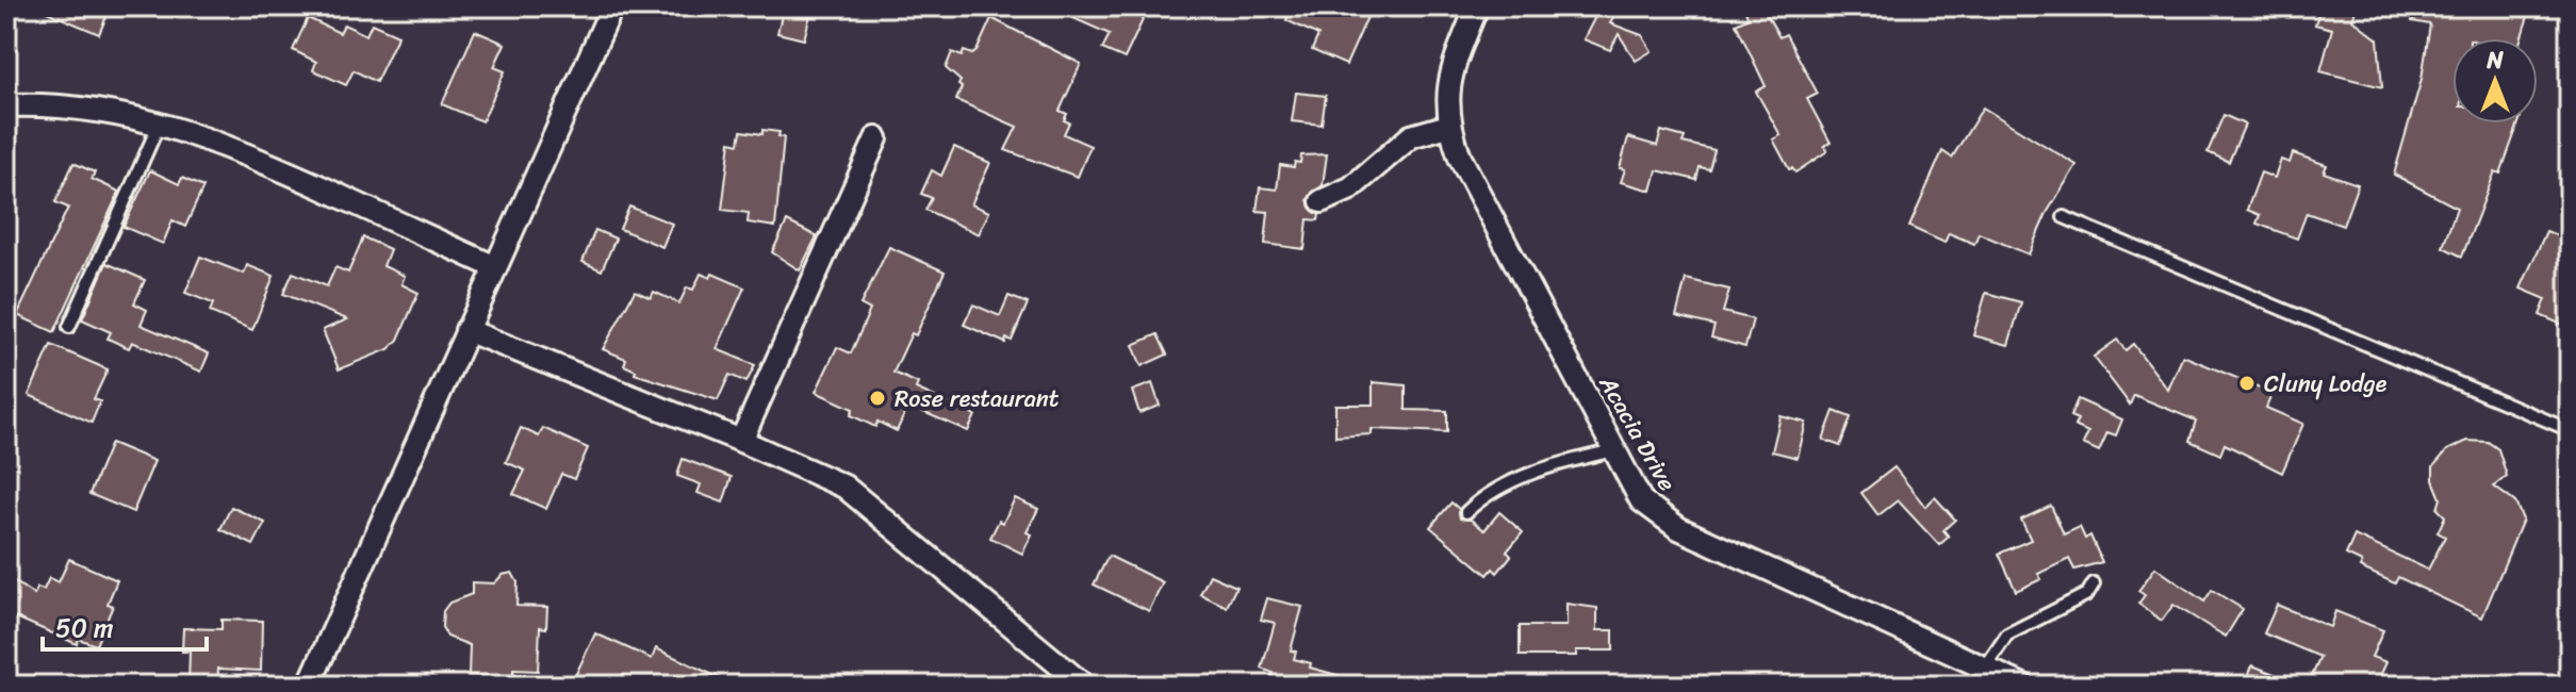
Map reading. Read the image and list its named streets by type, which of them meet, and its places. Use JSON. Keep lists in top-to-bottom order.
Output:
{
  "streets": {
    "street": ["Acacia Drive"]
  },
  "places": ["Cluny Lodge", "Rose restaurant"],
  "scale_bar": "50 m",
  "north": "top"
}
